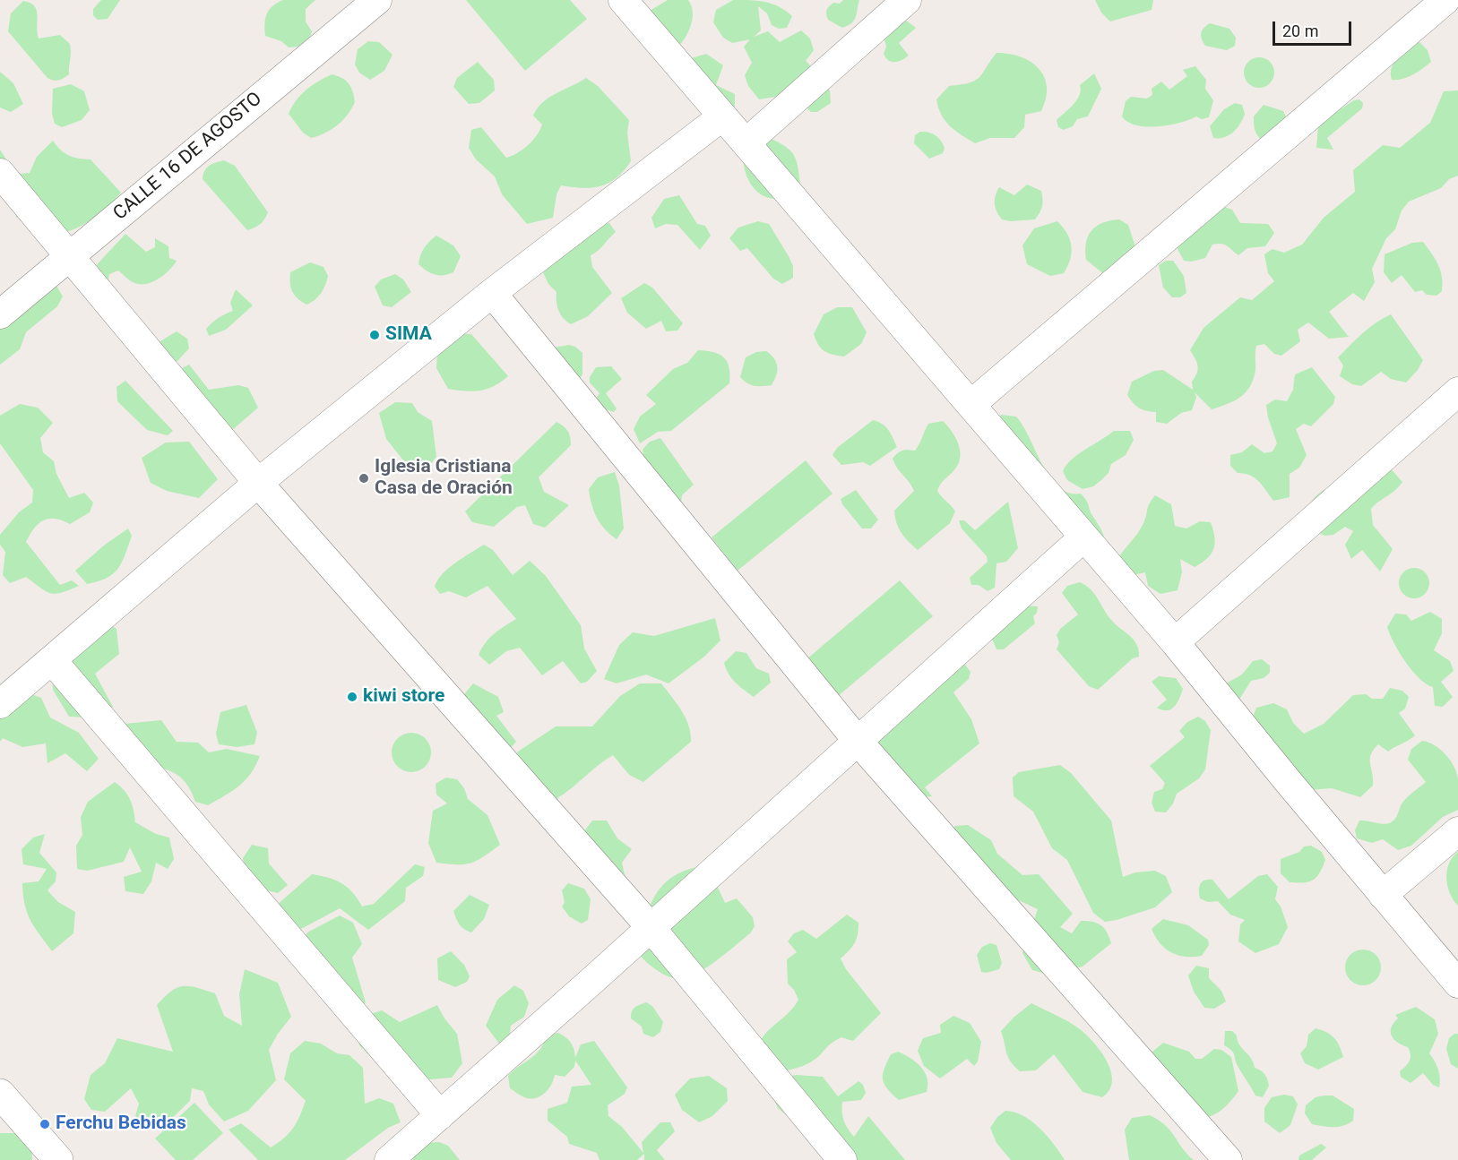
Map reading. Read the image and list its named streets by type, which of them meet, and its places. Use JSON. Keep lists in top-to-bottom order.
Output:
{
  "streets": {
    "street": ["CALLE 16 DE AGOSTO"]
  },
  "places": [
    "SIMA",
    "Iglesia Cristiana Casa de Oración",
    "kiwi store",
    "Ferchu Bebidas"
  ],
  "scale_bar": "20 m"
}
